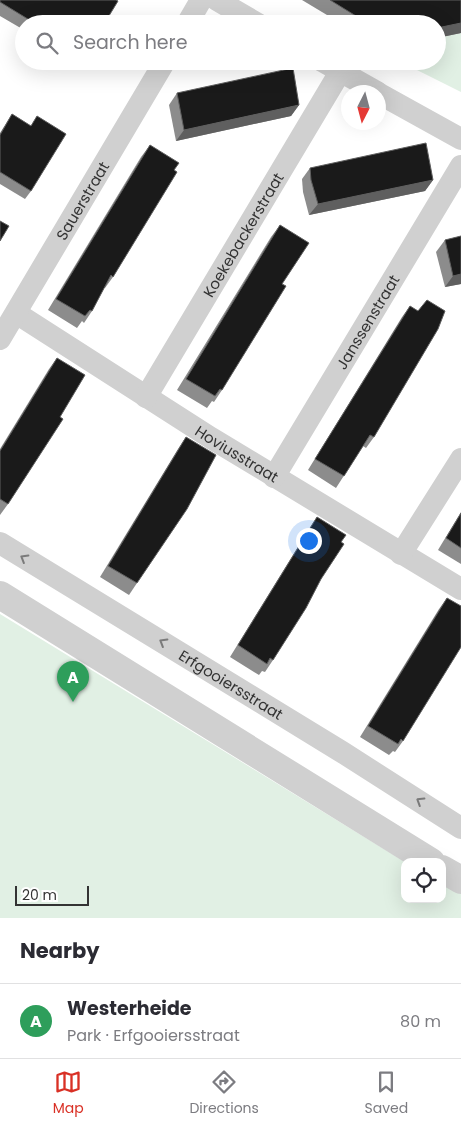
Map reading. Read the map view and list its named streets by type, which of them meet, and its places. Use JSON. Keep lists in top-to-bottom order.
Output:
{
  "streets": {
    "street": [
      "Sauerstraat",
      "Koekebackerstraat",
      "Janssenstraat",
      "Hoviusstraat",
      "Erfgooiersstraat"
    ]
  },
  "crossings": [
    ["Sauerstraat", "Hoviusstraat"],
    ["Koekebackerstraat", "Hoviusstraat"],
    ["Janssenstraat", "Hoviusstraat"]
  ],
  "scale_bar": "20 m",
  "north": "bottom",
  "page": {
    "search": "Search here",
    "pins": "A",
    "scale": "20 m",
    "heading": "Nearby",
    "list": [
      {
        "mark": "A",
        "name": "Westerheide",
        "note": "Park · Erfgooiersstraat",
        "value": "80 m"
      }
    ],
    "nav": ["Map", "Directions", "Saved"]
  }
}
